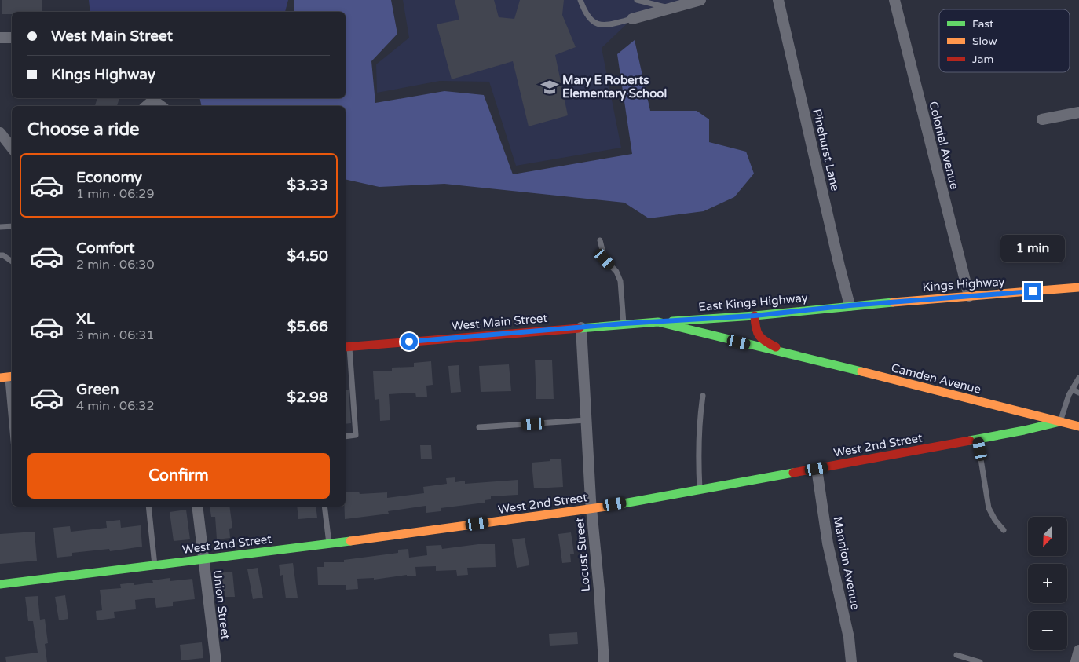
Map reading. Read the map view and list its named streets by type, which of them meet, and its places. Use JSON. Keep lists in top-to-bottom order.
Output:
{
  "streets": {
    "main road": [
      "Kings Highway",
      "East Kings Highway",
      "West Main Street",
      "Camden Avenue",
      "West 2nd Street"
    ],
    "street": [
      "Colonial Avenue",
      "Pinehurst Lane",
      "Locust Street",
      "Mannion Avenue",
      "Union Street"
    ]
  },
  "crossings": [
    ["Colonial Avenue", "Kings Highway"],
    ["Pinehurst Lane", "Kings Highway"],
    ["Pinehurst Lane", "East Kings Highway"],
    ["Kings Highway", "East Kings Highway"],
    ["East Kings Highway", "West Main Street"],
    ["East Kings Highway", "Camden Avenue"],
    ["West Main Street", "Camden Avenue"],
    ["West Main Street", "Locust Street"],
    ["Camden Avenue", "West 2nd Street"],
    ["West 2nd Street", "Locust Street"],
    ["West 2nd Street", "Mannion Avenue"],
    ["West 2nd Street", "Union Street"]
  ],
  "places": {
    "school or university": ["Mary E Roberts Elementary School"]
  },
  "legend": ["Fast", "Slow", "Jam"],
  "north": "bottom left",
  "page": {
    "banner": ["West Main Street", "Kings Highway"],
    "heading": "Choose a ride",
    "list": [
      {
        "name": "Economy",
        "note": "1 min · 06:29",
        "value": "$3.33"
      },
      {
        "name": "Comfort",
        "note": "2 min · 06:30",
        "value": "$4.50"
      },
      {
        "name": "XL",
        "note": "3 min · 06:31",
        "value": "$5.66"
      },
      {
        "name": "Green",
        "note": "4 min · 06:32",
        "value": "$2.98"
      }
    ],
    "bubble": "1 min",
    "buttons": "Confirm",
    "map_buttons": ["+", "−"]
  }
}
